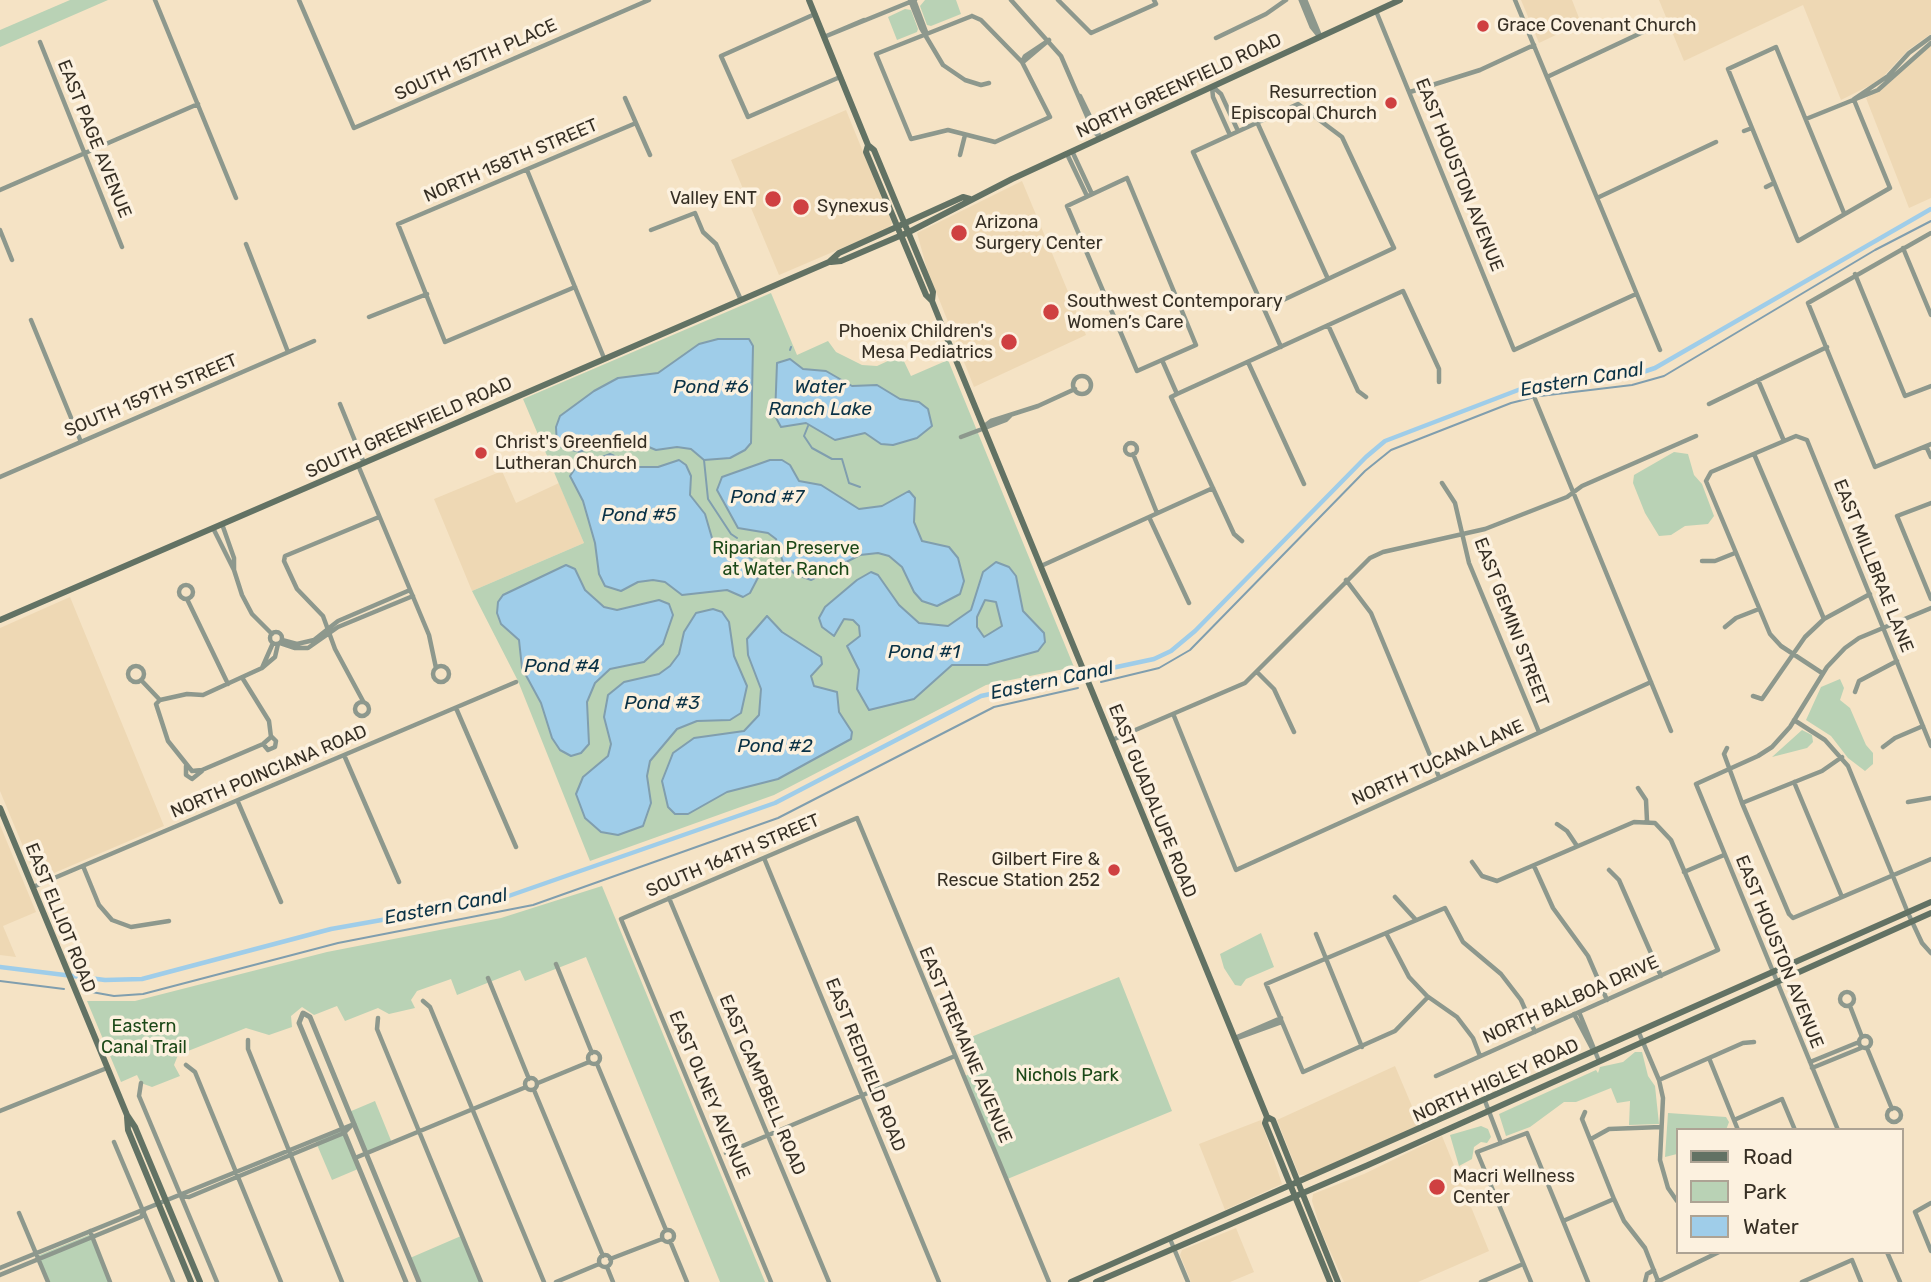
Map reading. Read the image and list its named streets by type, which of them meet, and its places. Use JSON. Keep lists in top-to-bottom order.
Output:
{
  "streets": {
    "main road": [
      "NORTH GREENFIELD ROAD",
      "SOUTH GREENFIELD ROAD",
      "EAST GUADALUPE ROAD",
      "EAST ELLIOT ROAD",
      "NORTH HIGLEY ROAD"
    ],
    "street": [
      "SOUTH 157TH PLACE",
      "EAST PAGE AVENUE",
      "NORTH 158TH STREET",
      "EAST HOUSTON AVENUE",
      "SOUTH 159TH STREET",
      "EAST MILLBRAE LANE",
      "EAST GEMINI STREET",
      "NORTH TUCANA LANE",
      "NORTH POINCIANA ROAD",
      "SOUTH 164TH STREET",
      "NORTH BALBOA DRIVE",
      "EAST TREMAINE AVENUE",
      "EAST REDFIELD ROAD",
      "EAST CAMPBELL ROAD",
      "EAST OLNEY AVENUE"
    ]
  },
  "crossings": [
    ["NORTH GREENFIELD ROAD", "EAST HOUSTON AVENUE"],
    ["NORTH GREENFIELD ROAD", "SOUTH GREENFIELD ROAD"],
    ["NORTH GREENFIELD ROAD", "EAST GUADALUPE ROAD"],
    ["EAST HOUSTON AVENUE", "NORTH HIGLEY ROAD"],
    ["SOUTH GREENFIELD ROAD", "EAST GUADALUPE ROAD"],
    ["EAST GEMINI STREET", "NORTH TUCANA LANE"],
    ["NORTH POINCIANA ROAD", "EAST ELLIOT ROAD"],
    ["EAST GUADALUPE ROAD", "NORTH HIGLEY ROAD"],
    ["SOUTH 164TH STREET", "EAST TREMAINE AVENUE"],
    ["SOUTH 164TH STREET", "EAST REDFIELD ROAD"],
    ["SOUTH 164TH STREET", "EAST CAMPBELL ROAD"],
    ["SOUTH 164TH STREET", "EAST OLNEY AVENUE"]
  ],
  "water": [
    "Eastern Canal",
    "Pond #6",
    "Water Ranch Lake",
    "Pond #7",
    "Pond #5",
    "Pond #1",
    "Pond #4",
    "Pond #3",
    "Pond #2"
  ],
  "parks": ["Riparian Preserve at Water Ranch", "Eastern Canal Trail", "Nichols Park"],
  "places": [
    "Grace Covenant Church",
    "Resurrection Episcopal Church",
    "Valley ENT",
    "Synexus",
    "Arizona Surgery Center",
    "Southwest Contemporary Women’s Care",
    "Phoenix Children's Mesa Pediatrics",
    "Christ's Greenfield Lutheran Church",
    "Gilbert Fire & Rescue Station 252",
    "Macri Wellness Center"
  ],
  "legend": ["Road", "Park", "Water"]
}
